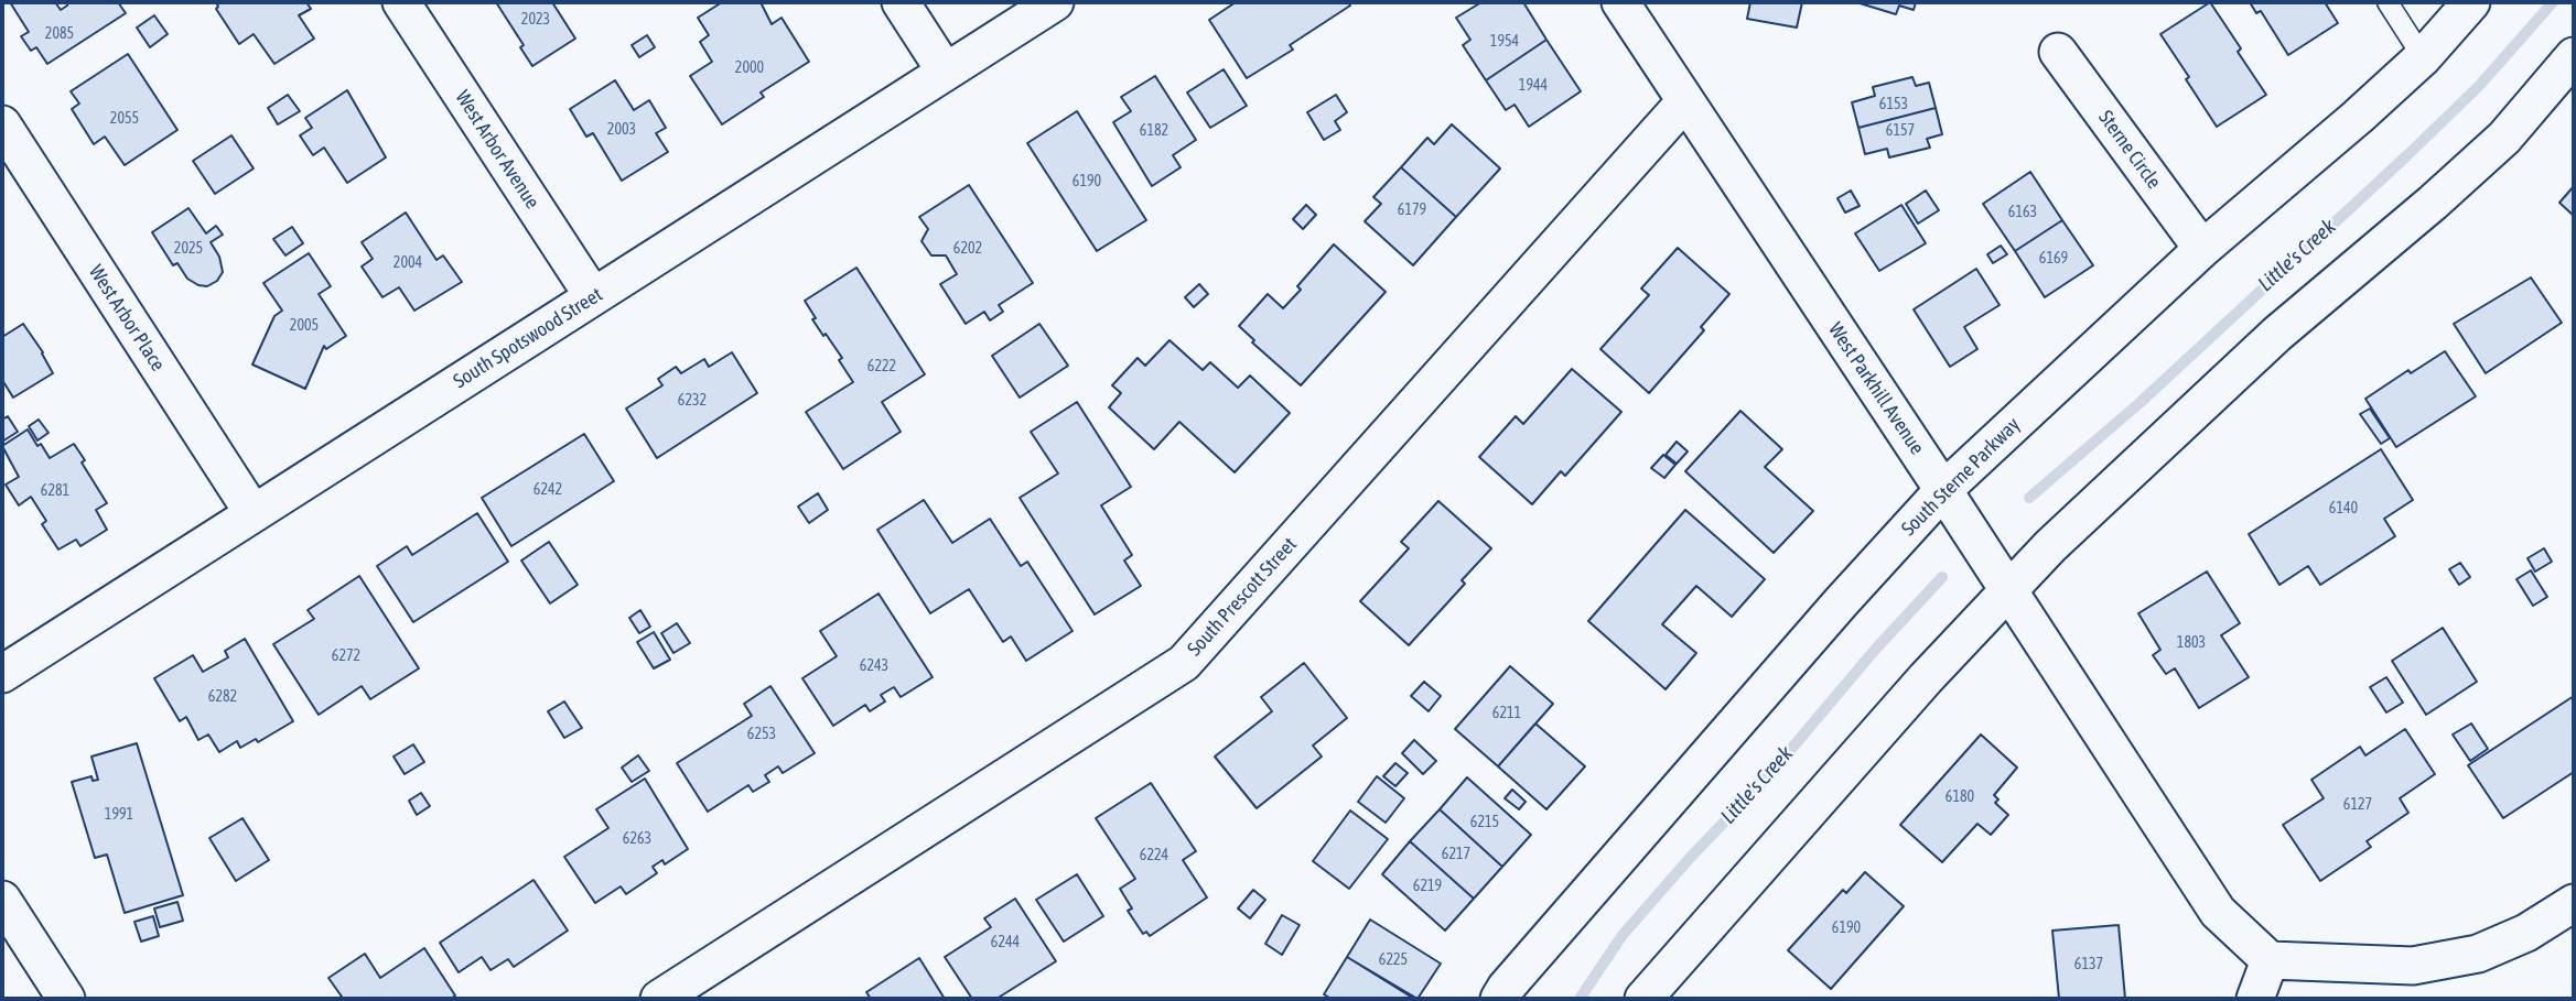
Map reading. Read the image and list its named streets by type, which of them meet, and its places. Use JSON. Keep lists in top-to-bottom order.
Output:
{
  "streets": {
    "street": [
      "West Arbor Avenue",
      "Sterne Circle",
      "West Arbor Place",
      "South Spotswood Street",
      "West Parkhill Avenue",
      "South Sterne Parkway",
      "South Prescott Street"
    ]
  },
  "crossings": [
    ["West Arbor Avenue", "South Spotswood Street"],
    ["Sterne Circle", "South Sterne Parkway"],
    ["West Arbor Place", "South Spotswood Street"],
    ["West Parkhill Avenue", "South Sterne Parkway"],
    ["West Parkhill Avenue", "South Prescott Street"]
  ],
  "water": ["Little's Creek"],
  "house_numbers": [
    "2023",
    "2085",
    "1954",
    "2000",
    "1944",
    "6153",
    "2055",
    "2003",
    "6182",
    "6157",
    "6190",
    "6179",
    "6163",
    "2025",
    "6202",
    "6169",
    "2004",
    "2005",
    "6222",
    "6232",
    "6242",
    "6281",
    "6140",
    "1803",
    "6272",
    "6243",
    "6282",
    "6211",
    "6253",
    "6180",
    "6127",
    "1991",
    "6215",
    "6263",
    "6217",
    "6224",
    "6219",
    "6190",
    "6244",
    "6225",
    "6137"
  ]
}
